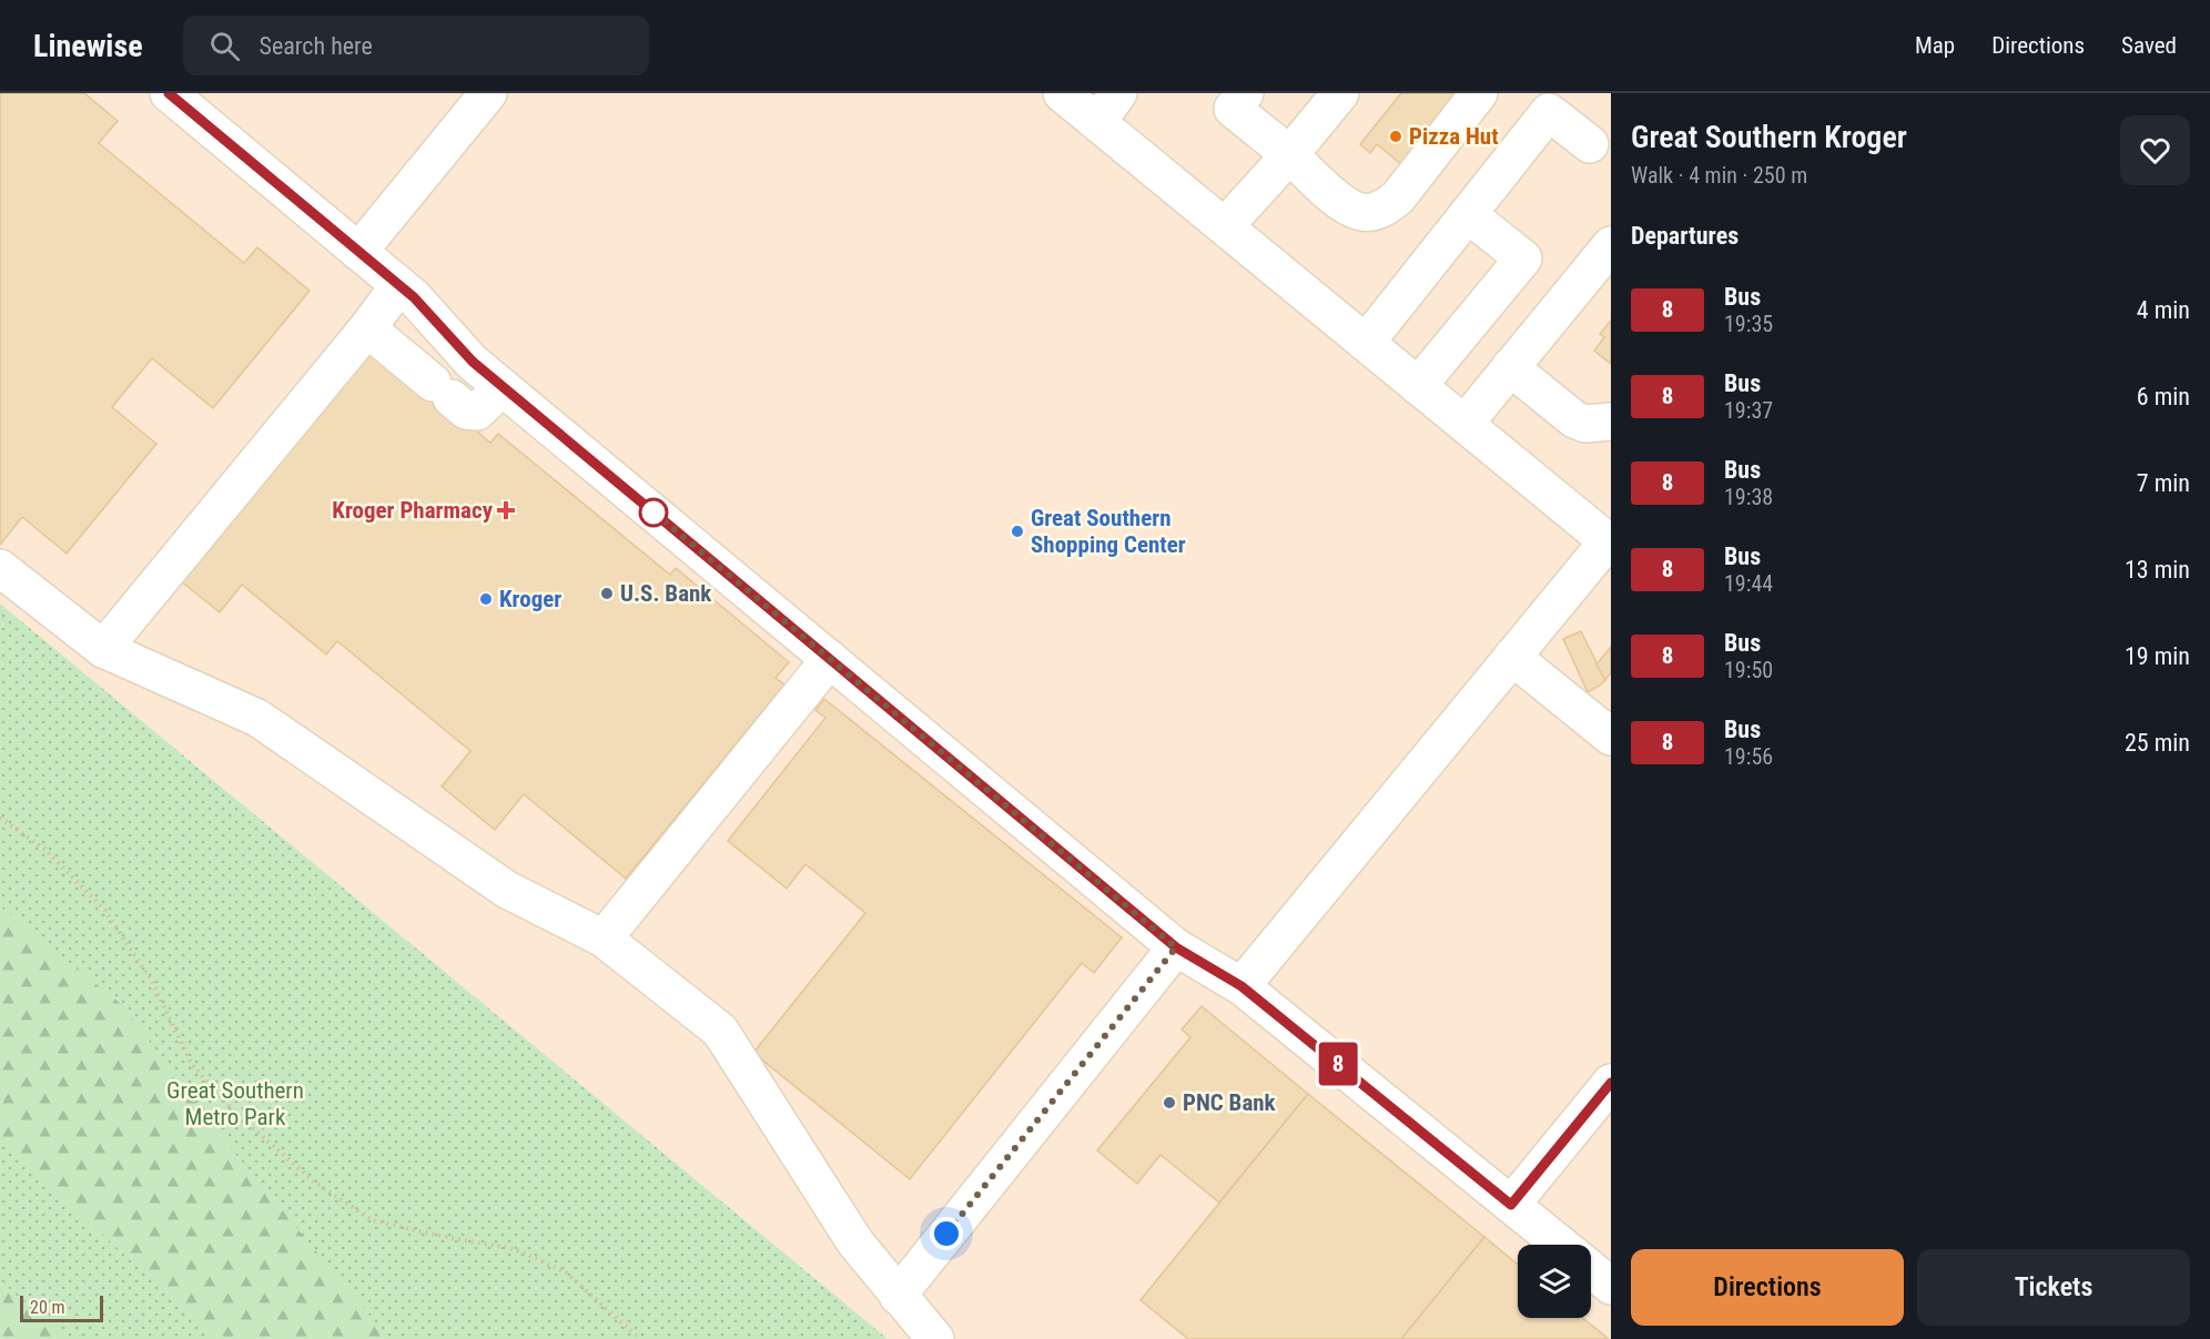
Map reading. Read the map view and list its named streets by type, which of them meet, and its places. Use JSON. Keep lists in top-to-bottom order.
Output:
{
  "parks": ["Great Southern Metro Park"],
  "places": {
    "other": [
      "Pizza Hut",
      "Great Southern Shopping Center",
      "U.S. Bank",
      "Kroger",
      "PNC Bank"
    ],
    "health": ["Kroger Pharmacy"]
  },
  "lines": ["bus line 8"],
  "scale_bar": "20 m",
  "page": {
    "header": "Linewise",
    "search": "Search here",
    "nav": ["Map", "Directions", "Saved"],
    "on_map": "8",
    "heading": [
      ["Great Southern Kroger", "Walk · 4 min · 250 m"],
      "Departures"
    ],
    "list": [
      {
        "mark": "8",
        "name": "Bus",
        "note": "19:35",
        "value": "4 min"
      },
      {
        "mark": "8",
        "name": "Bus",
        "note": "19:37",
        "value": "6 min"
      },
      {
        "mark": "8",
        "name": "Bus",
        "note": "19:38",
        "value": "7 min"
      },
      {
        "mark": "8",
        "name": "Bus",
        "note": "19:44",
        "value": "13 min"
      },
      {
        "mark": "8",
        "name": "Bus",
        "note": "19:50",
        "value": "19 min"
      },
      {
        "mark": "8",
        "name": "Bus",
        "note": "19:56",
        "value": "25 min"
      }
    ],
    "buttons": ["Directions", "Tickets"],
    "scale": "20 m"
  }
}
